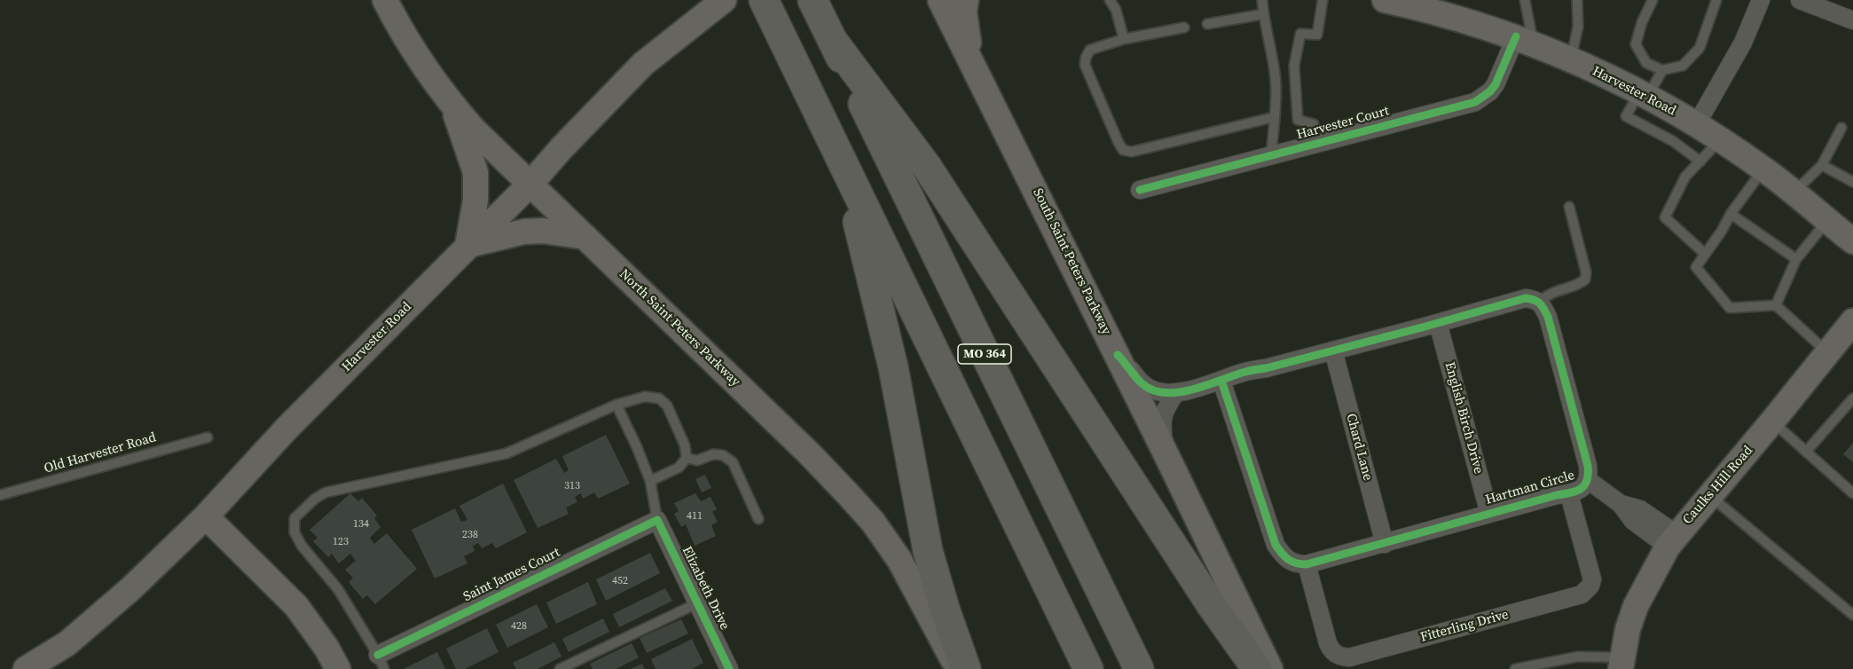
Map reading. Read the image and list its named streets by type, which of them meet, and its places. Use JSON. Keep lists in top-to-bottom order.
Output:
{
  "streets": {
    "highway": ["MO 364"],
    "main road": [
      "Harvester Road",
      "South Saint Peters Parkway",
      "North Saint Peters Parkway",
      "Caulks Hill Road"
    ],
    "street": [
      "Harvester Court",
      "English Birch Drive",
      "Chard Lane",
      "Hartman Circle",
      "Saint James Court",
      "Elizabeth Drive",
      "Fitterling Drive"
    ],
    "lane": ["Old Harvester Road"]
  },
  "crossings": [
    ["Harvester Road", "Harvester Court"],
    ["Harvester Road", "North Saint Peters Parkway"],
    ["English Birch Drive", "Hartman Circle"],
    ["Chard Lane", "Hartman Circle"],
    ["Caulks Hill Road", "Hartman Circle"],
    ["Hartman Circle", "Fitterling Drive"],
    ["Saint James Court", "Elizabeth Drive"]
  ],
  "house_numbers": [
    "313",
    "411",
    "134",
    "238",
    "123",
    "452",
    "428"
  ]
}
